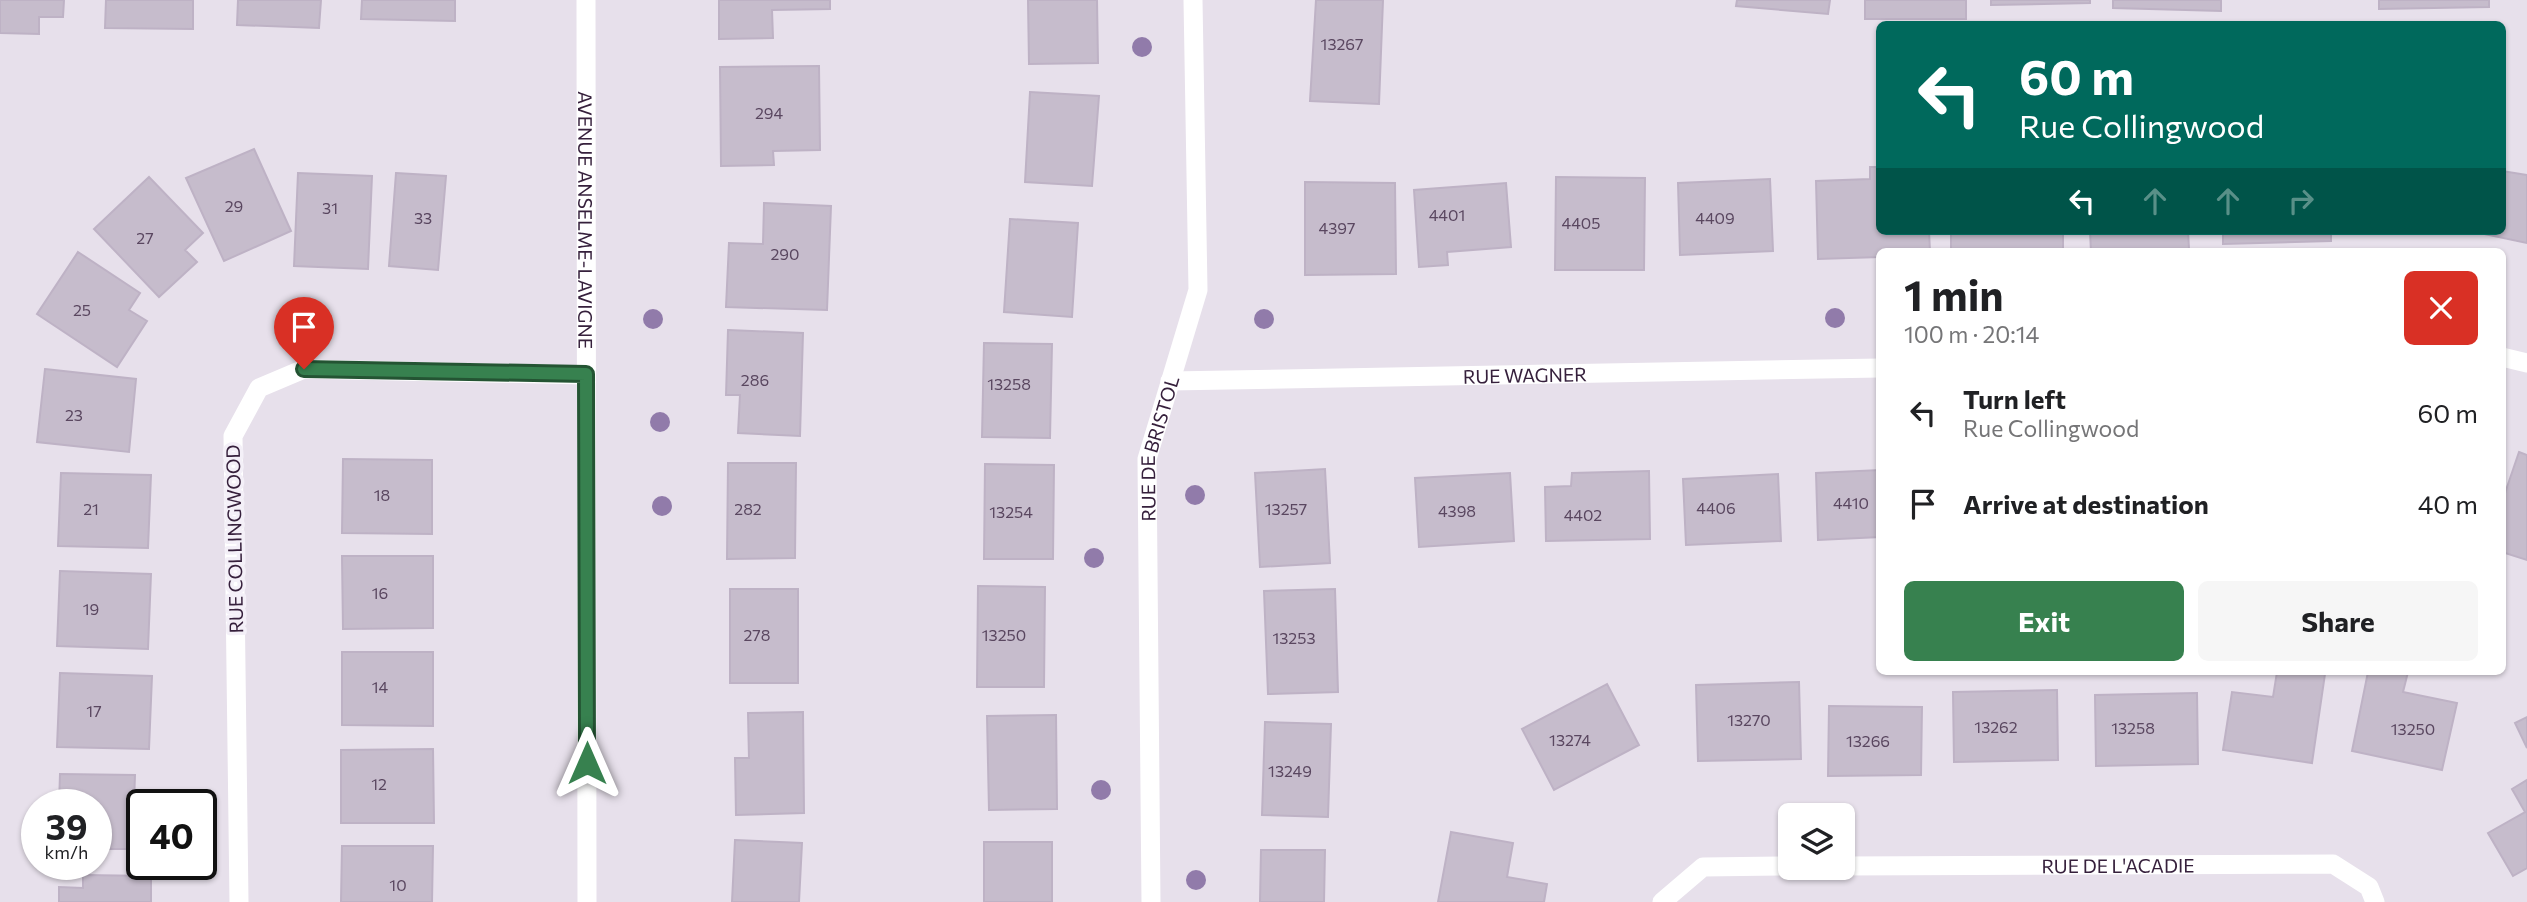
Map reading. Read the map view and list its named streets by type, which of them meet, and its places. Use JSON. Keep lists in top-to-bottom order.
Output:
{
  "streets": {
    "street": [
      "AVENUE ANSELME-LAVIGNE",
      "RUE WAGNER",
      "RUE DE BRISTOL",
      "RUE COLLINGWOOD",
      "RUE DE L'ACADIE"
    ]
  },
  "crossings": [
    ["AVENUE ANSELME-LAVIGNE", "RUE COLLINGWOOD"],
    ["RUE WAGNER", "RUE DE BRISTOL"]
  ],
  "house_numbers": [
    "13267",
    "294",
    "29",
    "31",
    "4401",
    "33",
    "4409",
    "4405",
    "4397",
    "27",
    "290",
    "25",
    "286",
    "13258",
    "23",
    "18",
    "4410",
    "4406",
    "21",
    "282",
    "13257",
    "4398",
    "13254",
    "4402",
    "16",
    "19",
    "278",
    "13250",
    "13253",
    "14",
    "17",
    "13270",
    "13262",
    "13258",
    "13250",
    "13274",
    "13266",
    "13249",
    "12",
    "10"
  ],
  "page": {
    "turn": ["60 m", "Rue Collingwood"],
    "heading": ["1 min", "100 m · 20:14"],
    "list": [
      {
        "name": "Turn left",
        "note": "Rue Collingwood",
        "value": "60 m"
      },
      {
        "name": "Arrive at destination",
        "value": "40 m"
      }
    ],
    "buttons": ["Exit", "Share"],
    "speed": "39 km/h",
    "limit": "40"
  }
}
